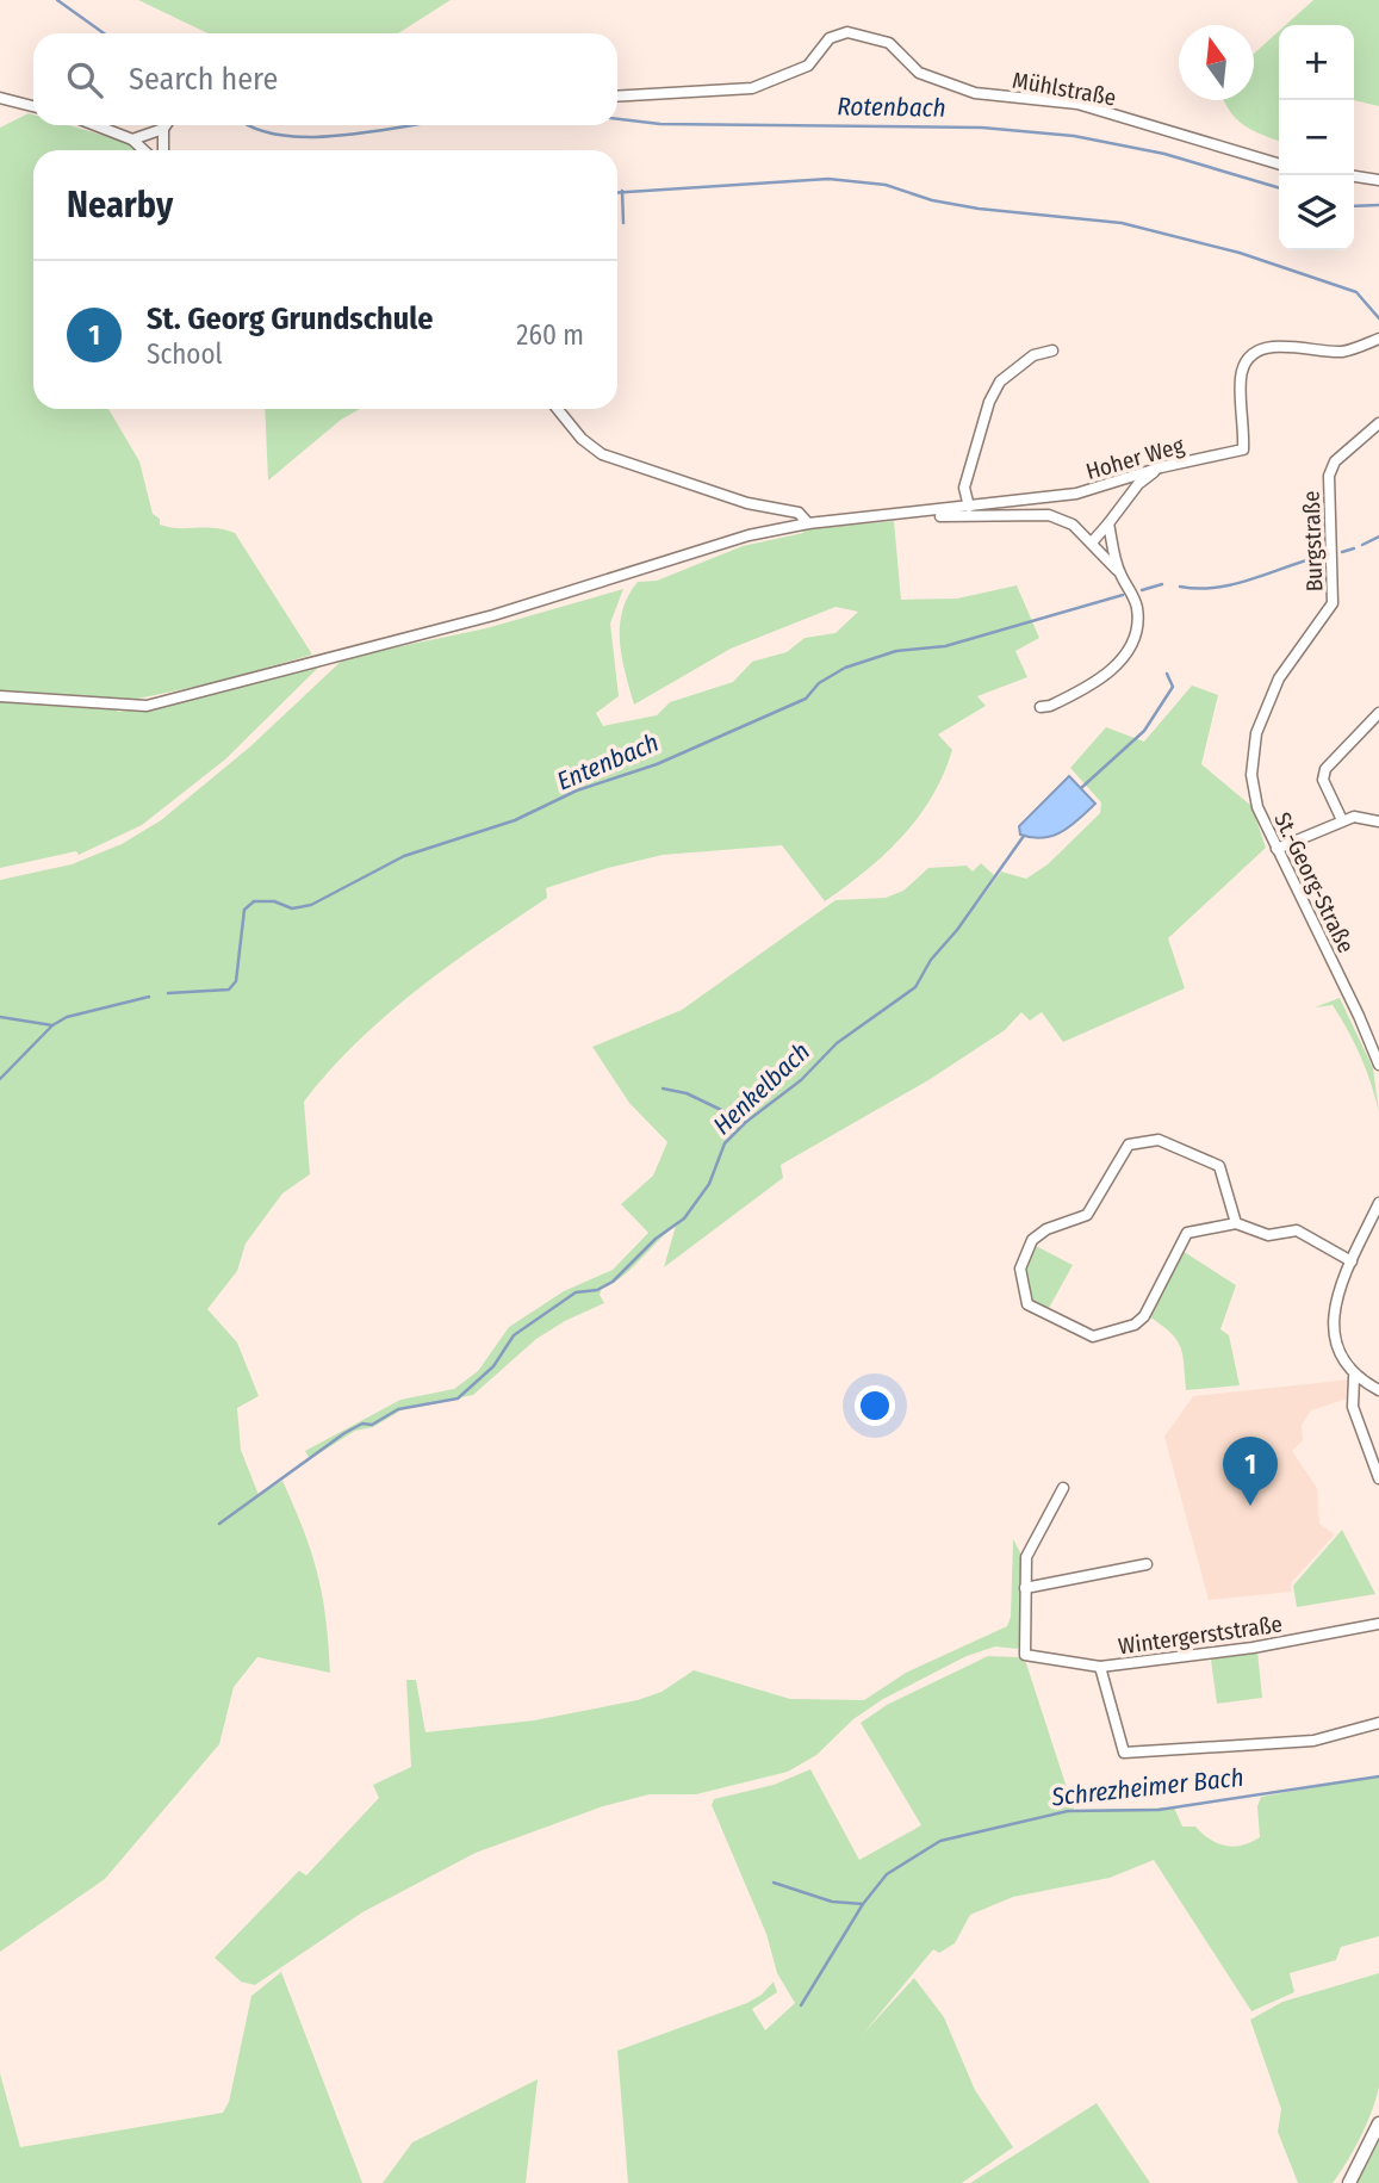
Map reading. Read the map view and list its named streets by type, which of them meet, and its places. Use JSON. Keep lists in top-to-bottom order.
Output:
{
  "streets": {
    "street": [
      "Mühlstraße",
      "Hoher Weg",
      "Burgstraße",
      "St.-Georg-Straße",
      "Wintergerststraße"
    ]
  },
  "crossings": [
    ["Burgstraße", "St.-Georg-Straße"]
  ],
  "water": [
    "Rotenbach",
    "Entenbach",
    "Henkelbach",
    "Schrezheimer Bach"
  ],
  "north": "top",
  "page": {
    "map_buttons": ["+", "−"],
    "search": "Search here",
    "heading": "Nearby",
    "list": [
      {
        "mark": "1",
        "name": "St. Georg Grundschule",
        "note": "School",
        "value": "260 m"
      }
    ],
    "pins": "1"
  }
}
